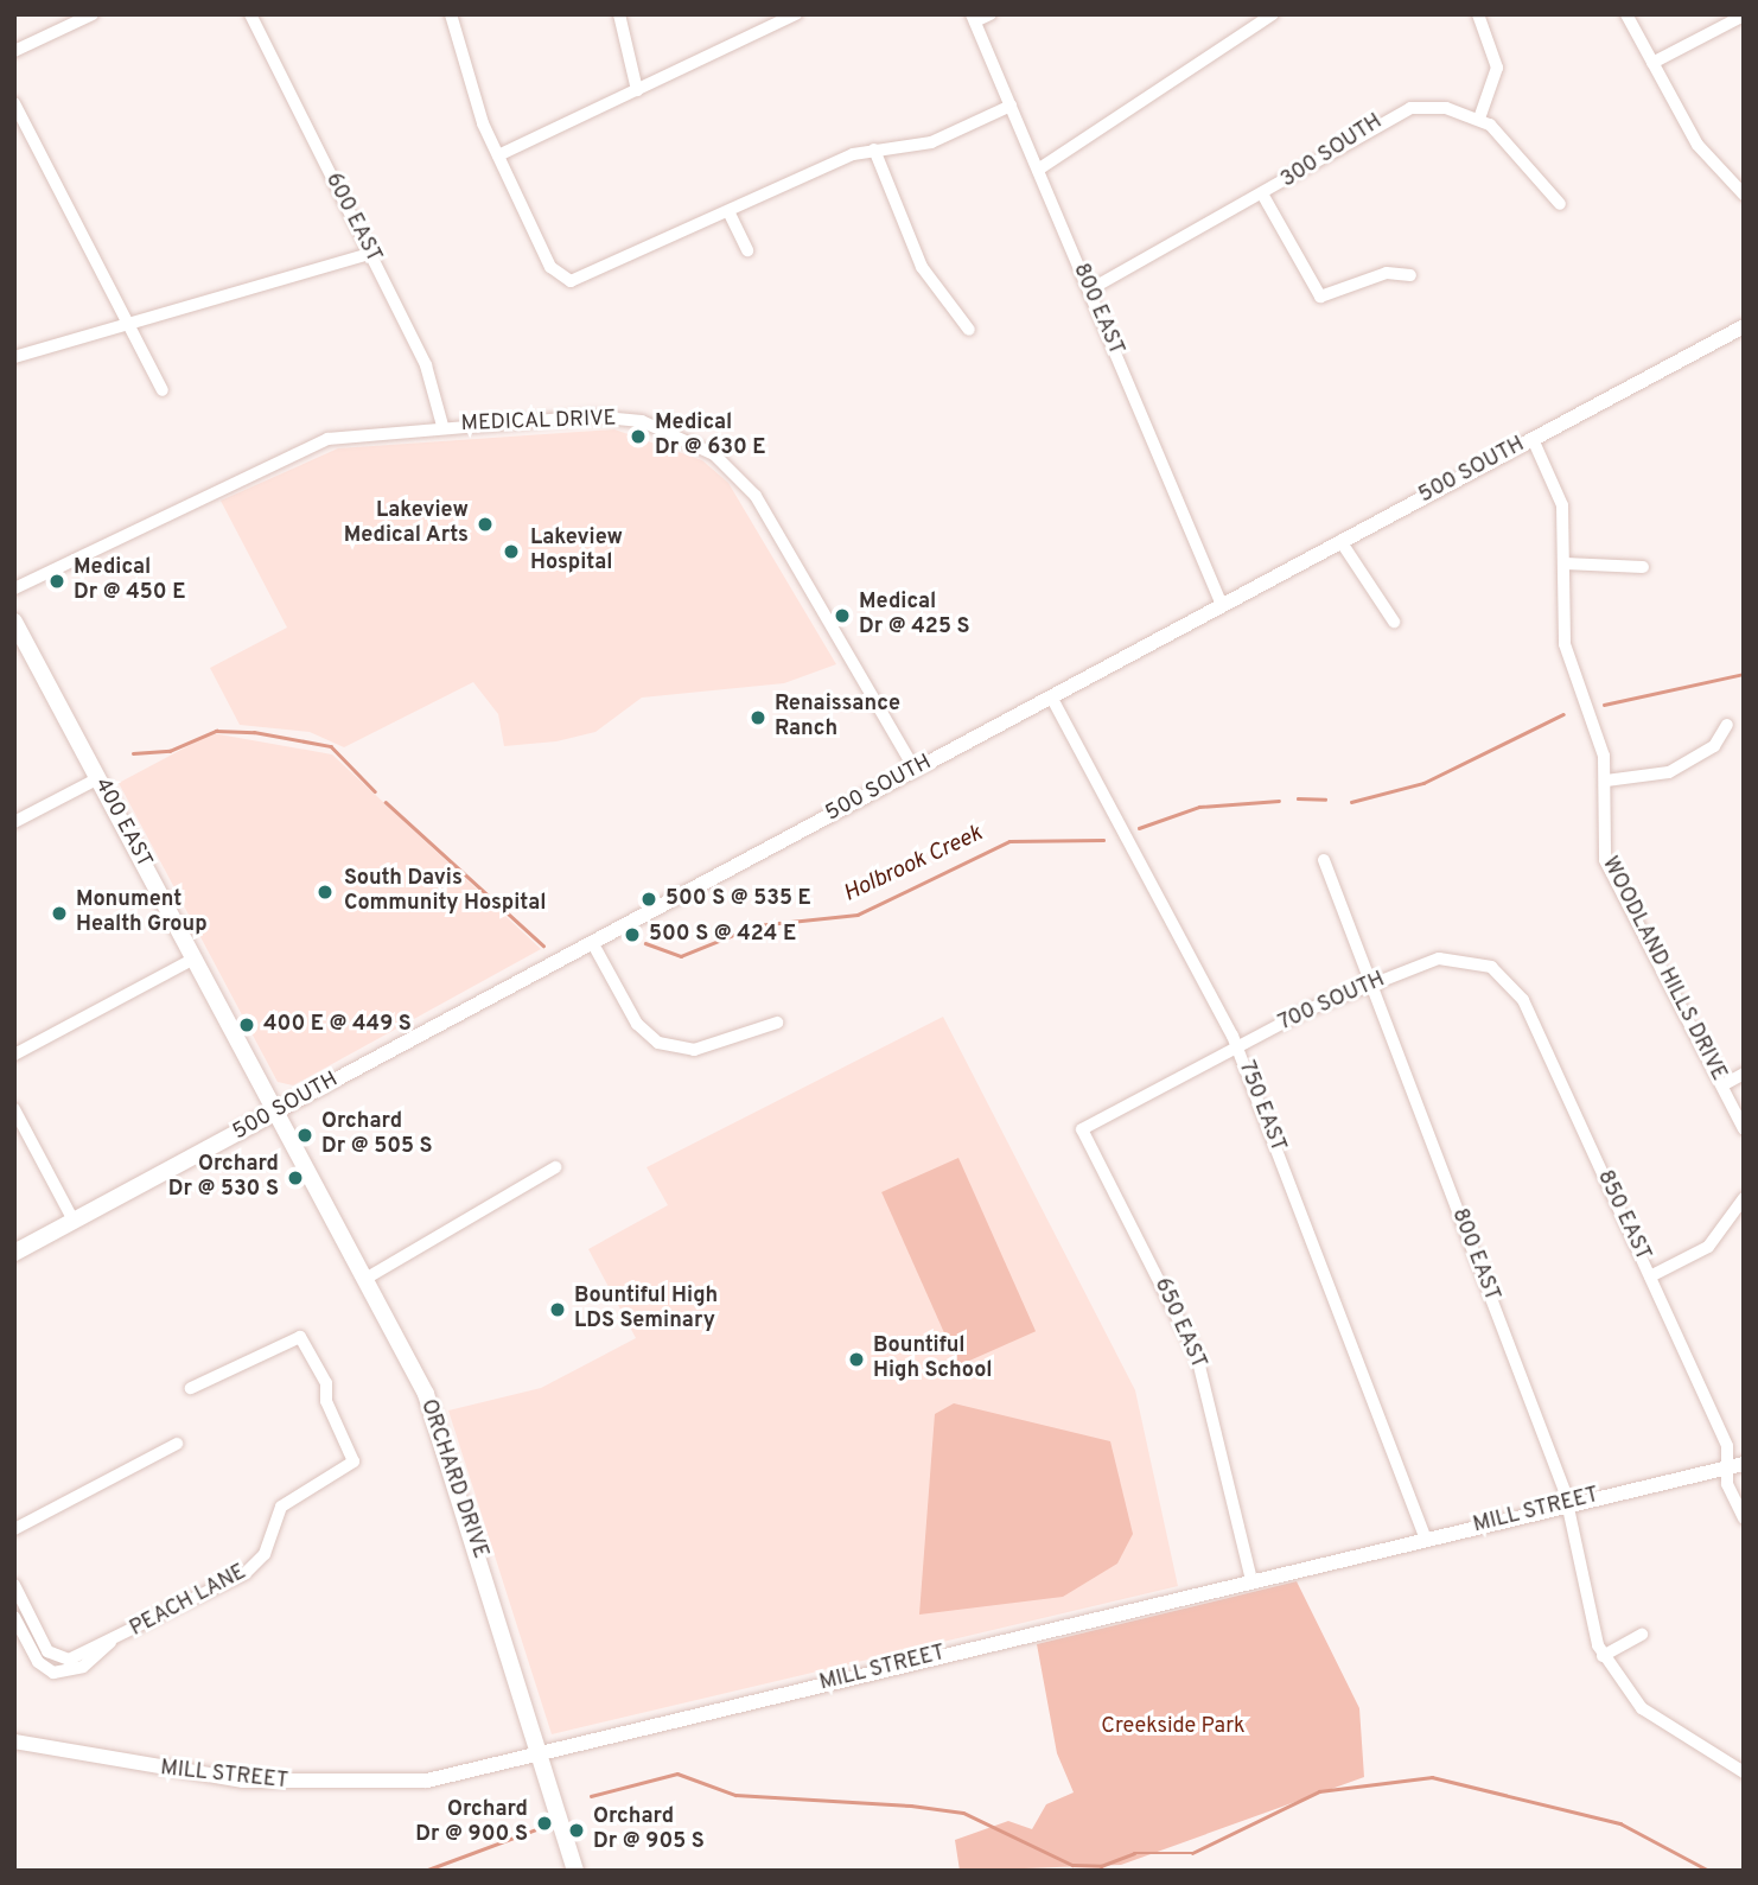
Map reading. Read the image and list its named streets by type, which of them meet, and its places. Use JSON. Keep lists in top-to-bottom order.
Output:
{
  "streets": {
    "main road": ["500 SOUTH", "400 EAST", "ORCHARD DRIVE"],
    "street": [
      "300 SOUTH",
      "600 EAST",
      "800 EAST",
      "MEDICAL DRIVE",
      "WOODLAND HILLS DRIVE",
      "700 SOUTH",
      "750 EAST",
      "850 EAST",
      "650 EAST",
      "MILL STREET",
      "PEACH LANE"
    ]
  },
  "crossings": [
    ["300 SOUTH", "800 EAST"],
    ["600 EAST", "MEDICAL DRIVE"],
    ["800 EAST", "500 SOUTH"],
    ["800 EAST", "700 SOUTH"],
    ["800 EAST", "MILL STREET"],
    ["MEDICAL DRIVE", "500 SOUTH"],
    ["500 SOUTH", "400 EAST"],
    ["500 SOUTH", "WOODLAND HILLS DRIVE"],
    ["500 SOUTH", "750 EAST"],
    ["500 SOUTH", "ORCHARD DRIVE"],
    ["400 EAST", "ORCHARD DRIVE"],
    ["700 SOUTH", "750 EAST"],
    ["700 SOUTH", "850 EAST"],
    ["700 SOUTH", "650 EAST"],
    ["750 EAST", "MILL STREET"],
    ["850 EAST", "MILL STREET"],
    ["650 EAST", "MILL STREET"],
    ["ORCHARD DRIVE", "MILL STREET"]
  ],
  "water": ["Holbrook Creek"],
  "parks": ["Creekside Park"],
  "places": [
    "Medical Dr @ 630 E",
    "Lakeview Medical Arts",
    "Lakeview Hospital",
    "Medical Dr @ 450 E",
    "Medical Dr @ 425 S",
    "Renaissance Ranch",
    "South Davis Community Hospital",
    "500 S @ 535 E",
    "Monument Health Group",
    "500 S @ 424 E",
    "400 E @ 449 S",
    "Orchard Dr @ 505 S",
    "Orchard Dr @ 530 S",
    "Bountiful High LDS Seminary",
    "Bountiful High School",
    "Orchard Dr @ 900 S",
    "Orchard Dr @ 905 S"
  ]
}
